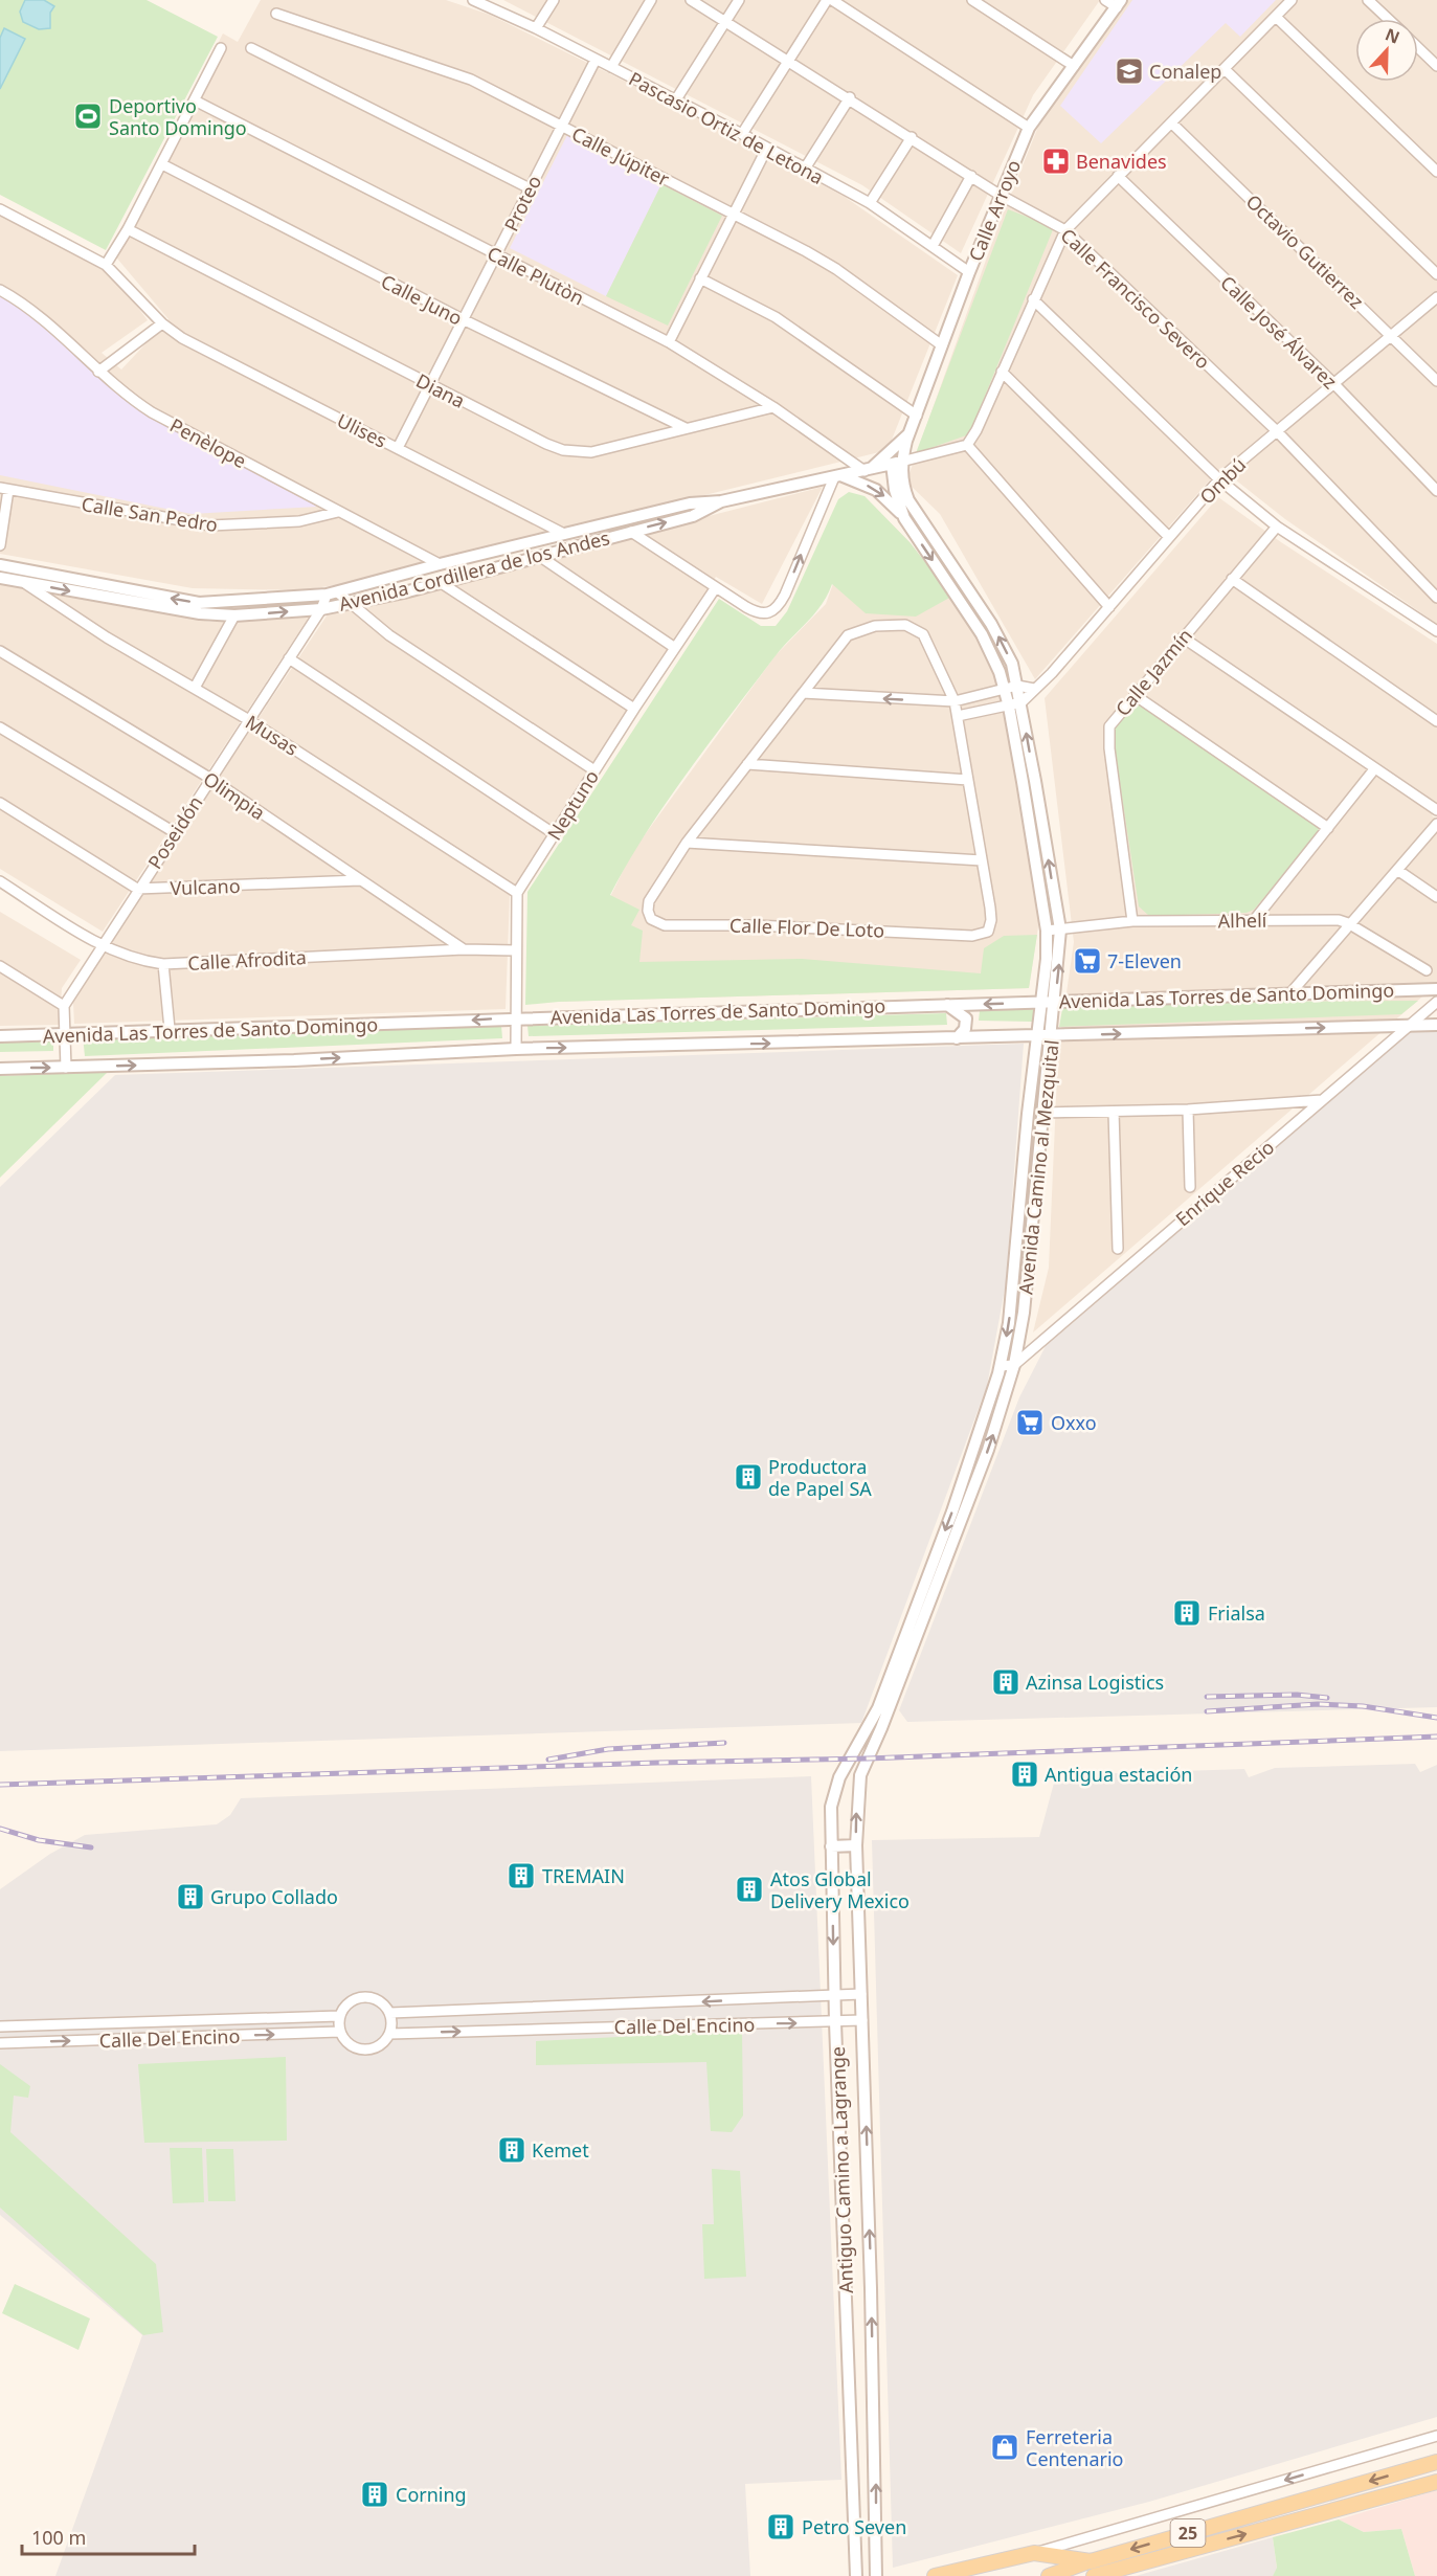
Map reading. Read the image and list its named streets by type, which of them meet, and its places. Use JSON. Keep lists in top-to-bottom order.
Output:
{
  "streets": {
    "main road": ["25"],
    "street": [
      "Pascasio Ortiz de Letona",
      "Calle Júpiter",
      "Proteo",
      "Calle Arroyo",
      "Octavio Gutierrez",
      "Calle Plutòn",
      "Calle Francisco Severo",
      "Calle Juno",
      "Calle José Álvarez",
      "Diana",
      "Ulises",
      "Penèlope",
      "Ombú",
      "Calle San Pedro",
      "Avenida Cordillera de los Andes",
      "Calle Jazmín",
      "Musas",
      "Olimpia",
      "Neptuno",
      "Poseidón",
      "Vulcano",
      "Alhelí",
      "Calle Flor De Loto",
      "Calle Afrodita",
      "Avenida Las Torres de Santo Domingo",
      "Avenida Camino al Mezquital",
      "Enrique Recio",
      "Calle Del Encino",
      "Antiguo Camino a Lagrange"
    ]
  },
  "crossings": [
    ["Pascasio Ortiz de Letona", "Proteo"],
    ["Pascasio Ortiz de Letona", "Calle Arroyo"],
    ["Calle Júpiter", "Proteo"],
    ["Calle Júpiter", "Calle Arroyo"],
    ["Proteo", "Calle Plutòn"],
    ["Proteo", "Calle Juno"],
    ["Proteo", "Diana"],
    ["Proteo", "Ulises"],
    ["Calle Arroyo", "Calle Francisco Severo"],
    ["Calle Arroyo", "Avenida Cordillera de los Andes"],
    ["Calle Arroyo", "Avenida Camino al Mezquital"],
    ["Octavio Gutierrez", "Ombú"],
    ["Calle Plutòn", "Diana"],
    ["Calle Plutòn", "Avenida Cordillera de los Andes"],
    ["Calle Francisco Severo", "Ombú"],
    ["Calle Juno", "Diana"],
    ["Calle José Álvarez", "Ombú"],
    ["Ulises", "Avenida Cordillera de los Andes"],
    ["Penèlope", "Calle San Pedro"],
    ["Penèlope", "Avenida Cordillera de los Andes"],
    ["Ombú", "Avenida Camino al Mezquital"],
    ["Avenida Cordillera de los Andes", "Musas"],
    ["Avenida Cordillera de los Andes", "Poseidón"],
    ["Avenida Cordillera de los Andes", "Avenida Camino al Mezquital"],
    ["Calle Jazmín", "Alhelí"],
    ["Musas", "Neptuno"],
    ["Musas", "Poseidón"],
    ["Olimpia", "Poseidón"],
    ["Olimpia", "Vulcano"],
    ["Olimpia", "Calle Afrodita"],
    ["Neptuno", "Calle Afrodita"],
    ["Neptuno", "Avenida Las Torres de Santo Domingo"],
    ["Poseidón", "Vulcano"],
    ["Poseidón", "Calle Afrodita"],
    ["Alhelí", "Avenida Camino al Mezquital"],
    ["Avenida Las Torres de Santo Domingo", "Avenida Camino al Mezquital"],
    ["Avenida Las Torres de Santo Domingo", "Enrique Recio"],
    ["Avenida Camino al Mezquital", "Enrique Recio"],
    ["Avenida Camino al Mezquital", "Antiguo Camino a Lagrange"],
    ["Calle Del Encino", "Antiguo Camino a Lagrange"]
  ],
  "places": {
    "school or university": ["Conalep"],
    "sports": ["Deportivo Santo Domingo"],
    "pharmacy": ["Benavides"],
    "supermarket": ["7-Eleven", "Oxxo"],
    "building": [
      "Productora de Papel SA",
      "Frialsa",
      "Azinsa Logistics",
      "Antigua estación",
      "TREMAIN",
      "Atos Global Delivery Mexico",
      "Grupo Collado",
      "Kemet",
      "Corning",
      "Petro Seven"
    ],
    "shop": ["Ferreteria Centenario"]
  },
  "scale_bar": "100 m",
  "north": "top"
}
